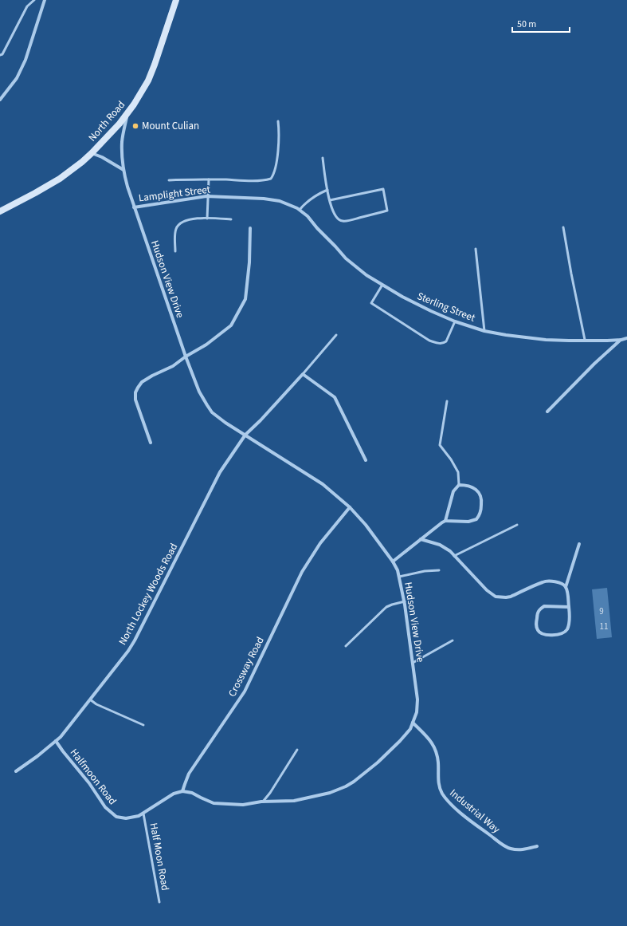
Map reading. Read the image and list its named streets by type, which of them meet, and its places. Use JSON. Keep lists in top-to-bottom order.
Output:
{
  "streets": {
    "main road": ["North Road"],
    "street": [
      "Lamplight Street",
      "Hudson View Drive",
      "Sterling Street",
      "North Lockey Woods Road",
      "Crossway Road",
      "Halfmoon Road",
      "Industrial Way"
    ],
    "lane": ["Half Moon Road"]
  },
  "crossings": [
    ["North Road", "Lamplight Street"],
    ["Lamplight Street", "Hudson View Drive"],
    ["Lamplight Street", "Sterling Street"],
    ["Hudson View Drive", "North Lockey Woods Road"],
    ["Hudson View Drive", "Crossway Road"],
    ["Hudson View Drive", "Industrial Way"],
    ["North Lockey Woods Road", "Halfmoon Road"],
    ["Halfmoon Road", "Half Moon Road"]
  ],
  "places": ["Mount Culian"],
  "house_numbers": ["9", "11"],
  "scale_bar": "50 m"
}
